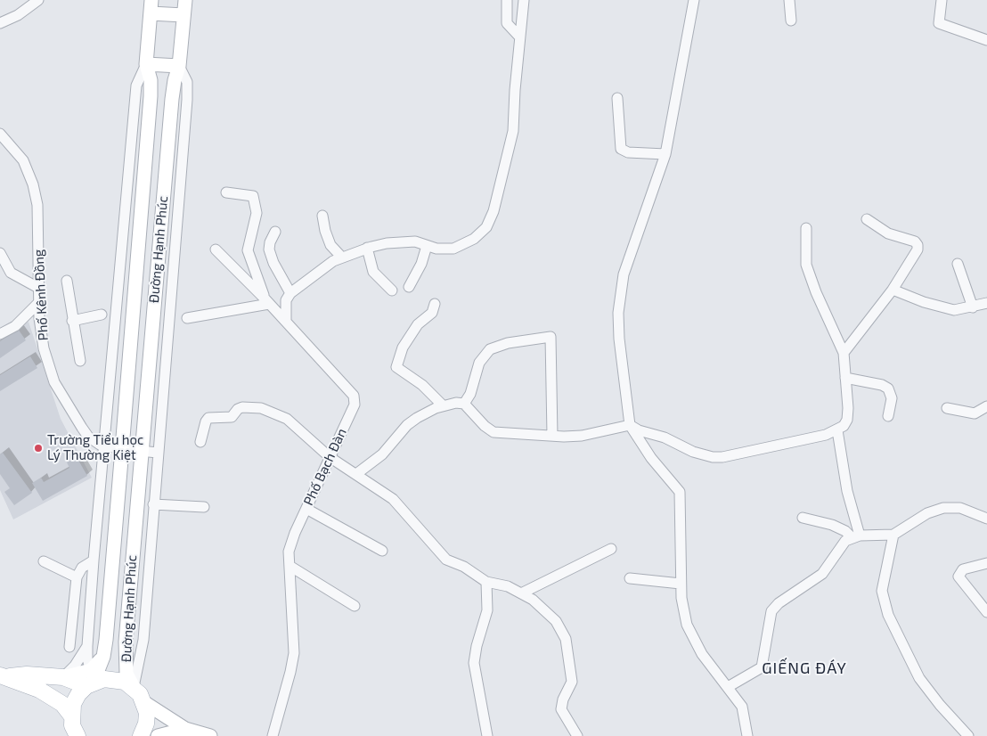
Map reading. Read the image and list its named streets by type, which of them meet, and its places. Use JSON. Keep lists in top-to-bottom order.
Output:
{
  "streets": {
    "main road": ["Đường Hạnh Phúc"],
    "street": ["Phố Kênh Đồng", "Phố Bạch Đàn"]
  },
  "crossings": [
    ["Đường Hạnh Phúc", "Phố Kênh Đồng"]
  ],
  "districts": ["GIẾNG ĐÁY"],
  "places": ["Trường Tiểu học Lý Thường Kiệt"]
}
